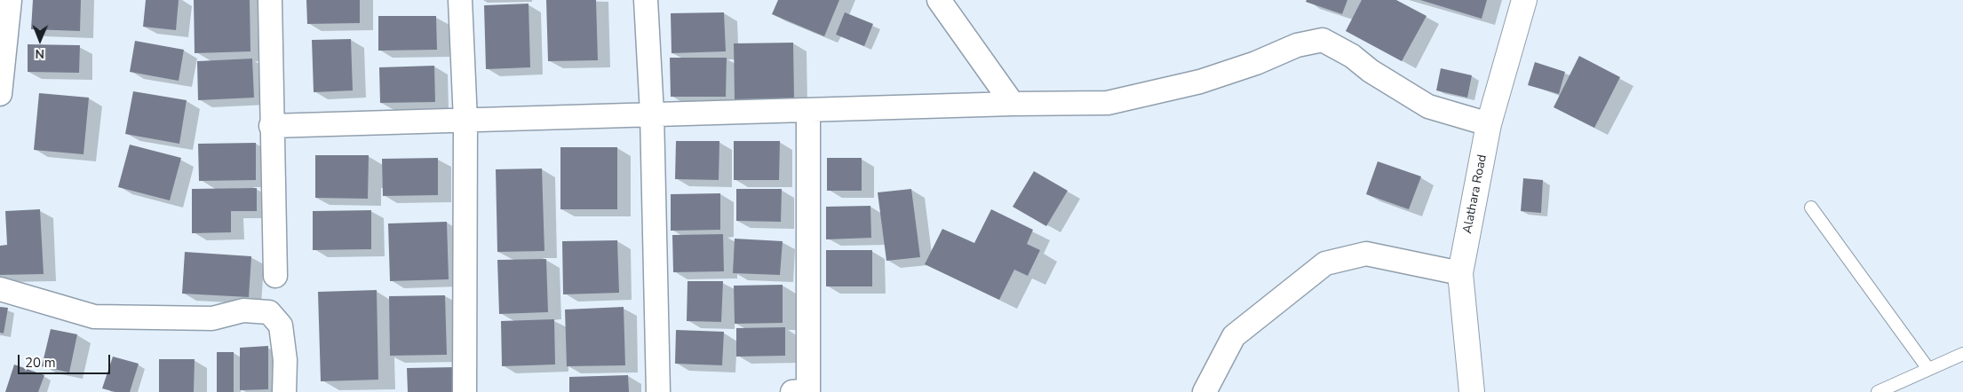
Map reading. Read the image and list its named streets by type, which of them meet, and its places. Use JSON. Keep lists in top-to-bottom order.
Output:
{
  "streets": {
    "street": ["Alathara Road"]
  },
  "scale_bar": "20 m",
  "north": "bottom"
}
